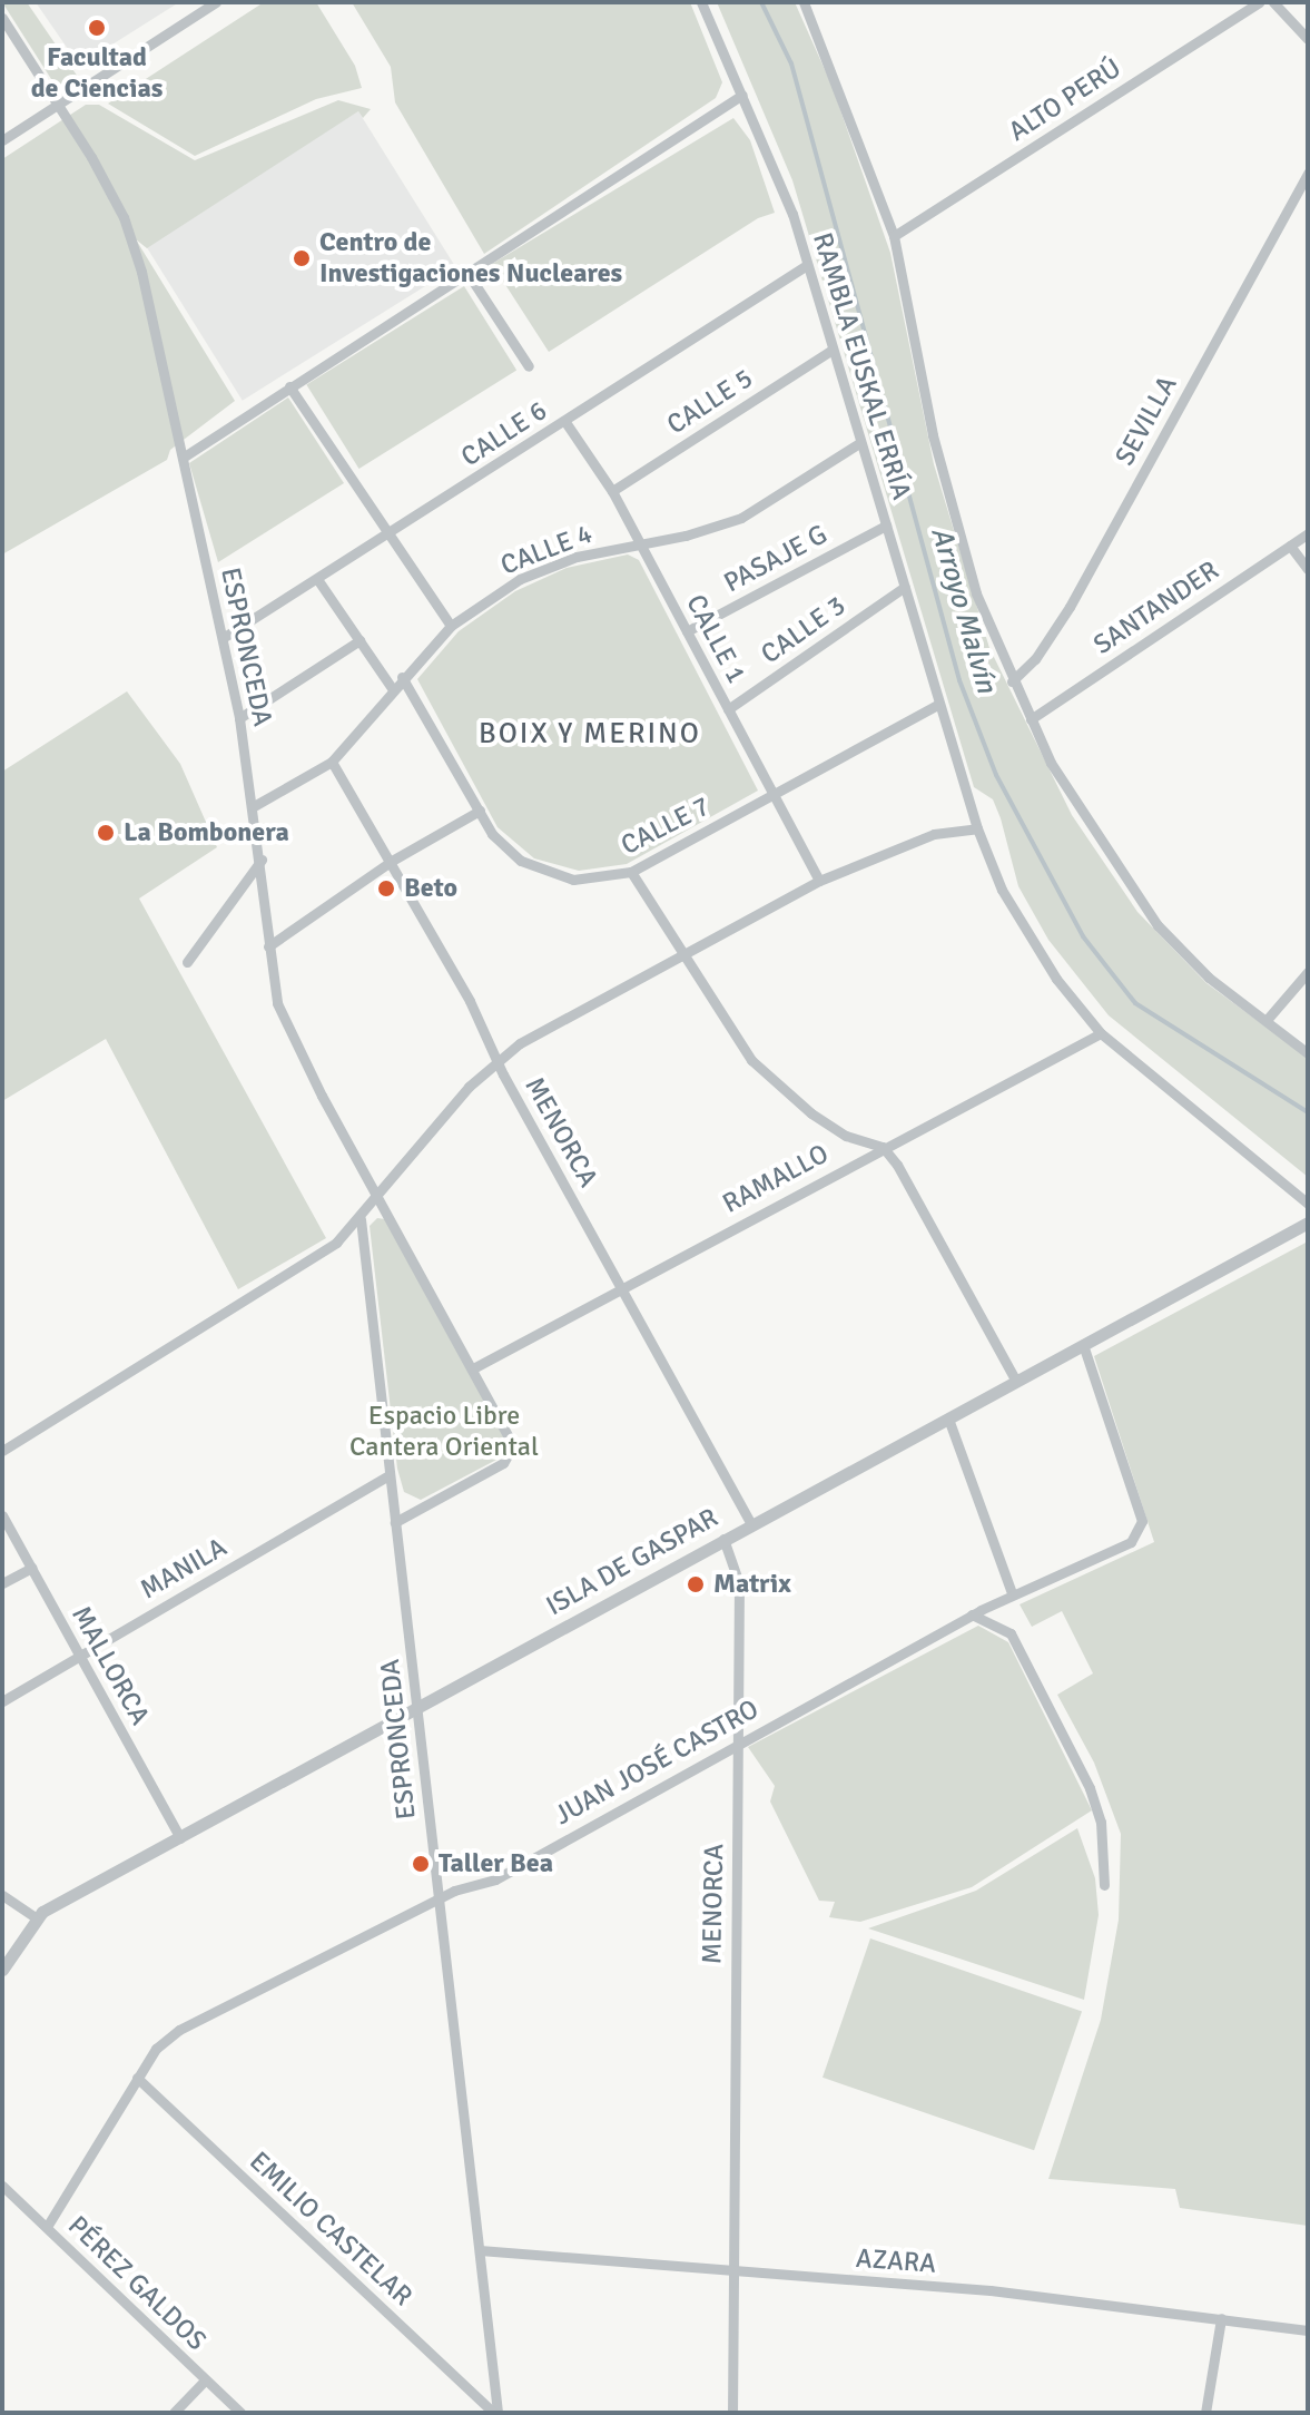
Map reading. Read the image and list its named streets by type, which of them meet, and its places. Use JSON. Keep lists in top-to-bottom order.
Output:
{
  "streets": {
    "street": [
      "ALTO PERÚ",
      "RAMBLA EUSKAL ERRÍA",
      "CALLE 5",
      "SEVILLA",
      "CALLE 6",
      "CALLE 4",
      "PASAJE G",
      "SANTANDER",
      "CALLE 3",
      "CALLE 1",
      "ESPRONCEDA",
      "CALLE 7",
      "MENORCA",
      "RAMALLO",
      "ISLA DE GASPAR",
      "MANILA",
      "MALLORCA",
      "JUAN JOSÉ CASTRO",
      "EMILIO CASTELAR",
      "AZARA",
      "PÉREZ GALDOS"
    ]
  },
  "crossings": [
    ["ALTO PERÚ", "RAMBLA EUSKAL ERRÍA"],
    ["RAMBLA EUSKAL ERRÍA", "CALLE 5"],
    ["RAMBLA EUSKAL ERRÍA", "SEVILLA"],
    ["RAMBLA EUSKAL ERRÍA", "CALLE 6"],
    ["RAMBLA EUSKAL ERRÍA", "CALLE 4"],
    ["RAMBLA EUSKAL ERRÍA", "PASAJE G"],
    ["RAMBLA EUSKAL ERRÍA", "SANTANDER"],
    ["RAMBLA EUSKAL ERRÍA", "CALLE 3"],
    ["RAMBLA EUSKAL ERRÍA", "CALLE 7"],
    ["RAMBLA EUSKAL ERRÍA", "RAMALLO"],
    ["CALLE 5", "CALLE 1"],
    ["CALLE 6", "CALLE 1"],
    ["CALLE 6", "ESPRONCEDA"],
    ["CALLE 4", "CALLE 1"],
    ["CALLE 4", "ESPRONCEDA"],
    ["CALLE 4", "MENORCA"],
    ["PASAJE G", "CALLE 1"],
    ["CALLE 3", "CALLE 1"],
    ["CALLE 1", "CALLE 7"],
    ["ESPRONCEDA", "RAMALLO"],
    ["ESPRONCEDA", "ISLA DE GASPAR"],
    ["ESPRONCEDA", "MANILA"],
    ["ESPRONCEDA", "JUAN JOSÉ CASTRO"],
    ["ESPRONCEDA", "EMILIO CASTELAR"],
    ["ESPRONCEDA", "AZARA"],
    ["MENORCA", "RAMALLO"],
    ["MENORCA", "ISLA DE GASPAR"],
    ["MENORCA", "JUAN JOSÉ CASTRO"],
    ["MENORCA", "AZARA"],
    ["ISLA DE GASPAR", "MALLORCA"],
    ["ISLA DE GASPAR", "JUAN JOSÉ CASTRO"],
    ["MANILA", "MALLORCA"],
    ["JUAN JOSÉ CASTRO", "EMILIO CASTELAR"],
    ["JUAN JOSÉ CASTRO", "PÉREZ GALDOS"]
  ],
  "districts": ["BOIX Y MERINO"],
  "water": ["Arroyo Malvín"],
  "parks": ["Espacio Libre Cantera Oriental"],
  "places": [
    "Facultad de Ciencias",
    "Centro de Investigaciones Nucleares",
    "La Bombonera",
    "Beto",
    "Matrix",
    "Taller Bea"
  ]
}
